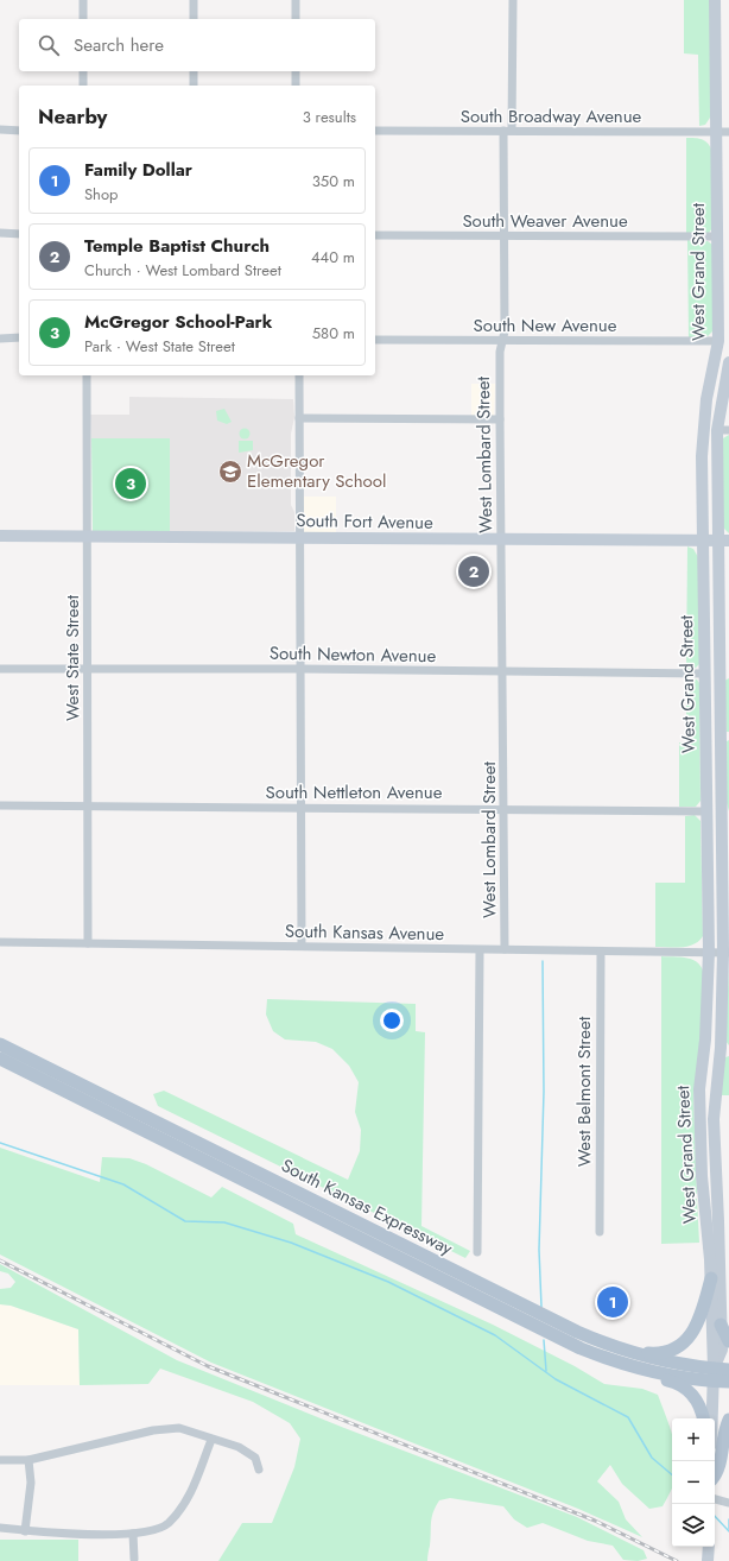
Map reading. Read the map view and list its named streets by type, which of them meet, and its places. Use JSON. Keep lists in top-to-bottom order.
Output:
{
  "streets": {
    "main road": ["West Grand Street", "South Fort Avenue", "South Kansas Expressway"],
    "street": [
      "South Broadway Avenue",
      "South Weaver Avenue",
      "South New Avenue",
      "West Lombard Street",
      "South Newton Avenue",
      "West State Street",
      "South Nettleton Avenue",
      "South Kansas Avenue",
      "West Belmont Street"
    ]
  },
  "crossings": [
    ["South Broadway Avenue", "West Grand Street"],
    ["South Broadway Avenue", "West Lombard Street"],
    ["South Weaver Avenue", "West Grand Street"],
    ["South Weaver Avenue", "West Lombard Street"],
    ["West Grand Street", "South New Avenue"],
    ["West Grand Street", "South Fort Avenue"],
    ["West Grand Street", "South Newton Avenue"],
    ["West Grand Street", "South Nettleton Avenue"],
    ["West Grand Street", "South Kansas Avenue"],
    ["West Grand Street", "South Kansas Expressway"],
    ["South New Avenue", "West Lombard Street"],
    ["West Lombard Street", "South Fort Avenue"],
    ["West Lombard Street", "South Newton Avenue"],
    ["West Lombard Street", "South Nettleton Avenue"],
    ["West Lombard Street", "South Kansas Avenue"],
    ["South Fort Avenue", "West State Street"],
    ["South Newton Avenue", "West State Street"],
    ["West State Street", "South Nettleton Avenue"],
    ["West State Street", "South Kansas Avenue"],
    ["South Kansas Avenue", "West Belmont Street"]
  ],
  "places": {
    "school or university": ["McGregor Elementary School"]
  },
  "page": {
    "search": "Search here",
    "heading": ["Nearby", "3 results"],
    "list": [
      {
        "mark": "1",
        "name": "Family Dollar",
        "note": "Shop",
        "value": "350 m"
      },
      {
        "mark": "2",
        "name": "Temple Baptist Church",
        "note": "Church · West Lombard Street",
        "value": "440 m"
      },
      {
        "mark": "3",
        "name": "McGregor School-Park",
        "note": "Park · West State Street",
        "value": "580 m"
      }
    ],
    "pins": ["3", "2", "1"],
    "map_buttons": ["+", "−"]
  }
}
